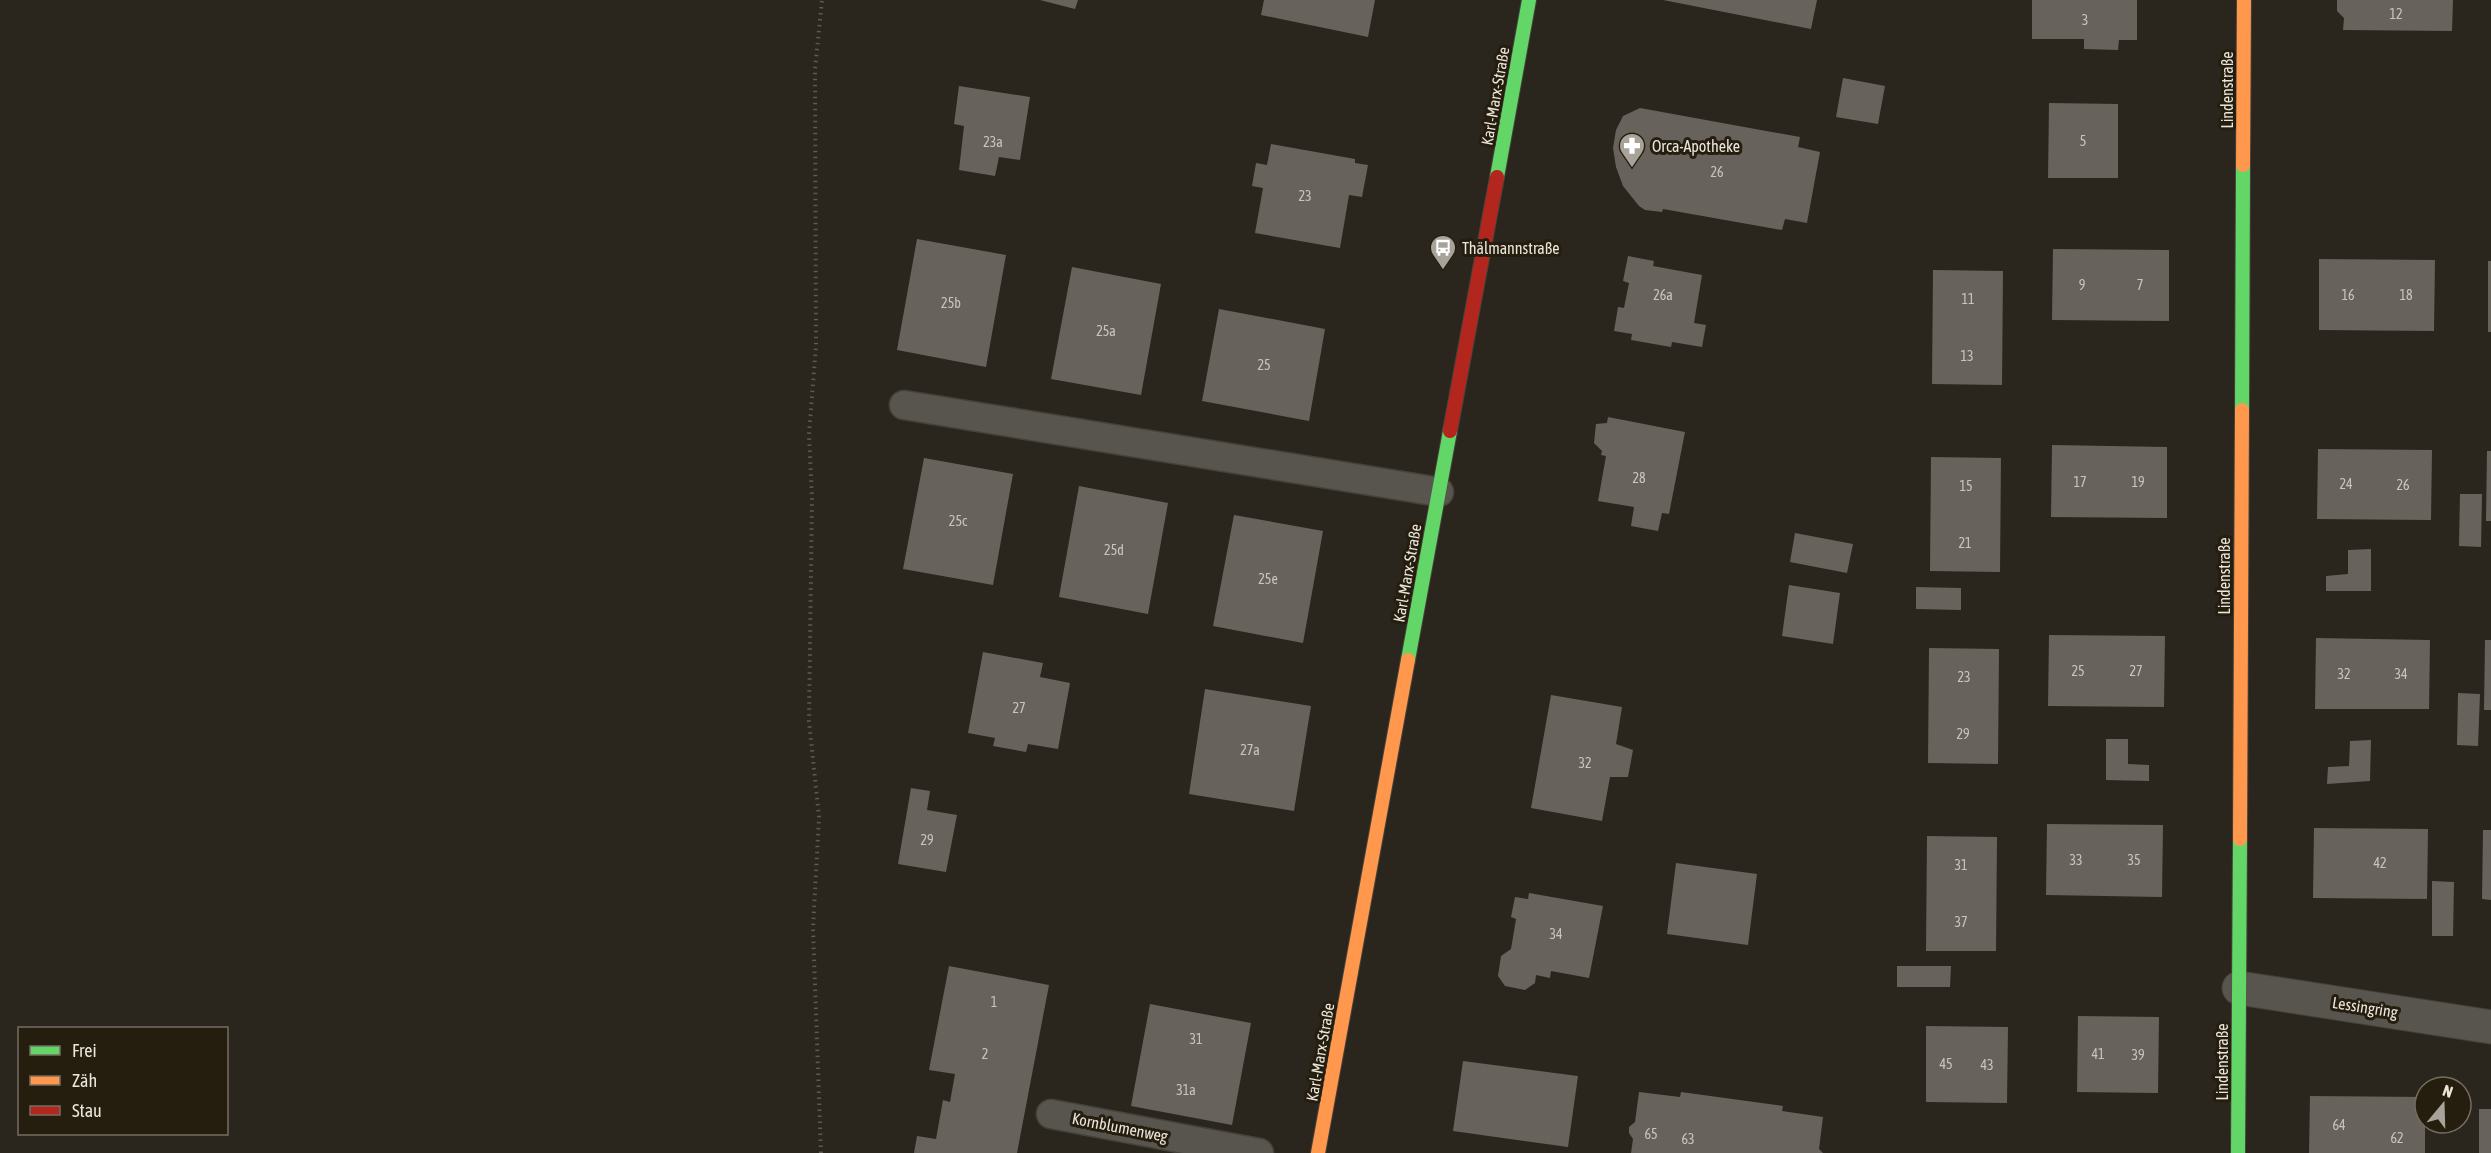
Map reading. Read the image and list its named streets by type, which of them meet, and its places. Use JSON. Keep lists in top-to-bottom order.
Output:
{
  "streets": {
    "main road": ["Lindenstraße", "Karl-Marx-Straße"],
    "street": ["Lessingring"],
    "lane": ["Kornblumenweg"]
  },
  "crossings": [
    ["Lindenstraße", "Lessingring"]
  ],
  "places": {
    "pharmacy": ["Orca-Apotheke"],
    "bus stop": ["Thälmannstraße"]
  },
  "house_numbers": [
    "12",
    "3",
    "5",
    "23a",
    "26",
    "23",
    "9",
    "7",
    "26a",
    "16",
    "18",
    "11",
    "25b",
    "25a",
    "13",
    "25",
    "28",
    "17",
    "19",
    "24",
    "26",
    "15",
    "25c",
    "21",
    "25d",
    "25e",
    "25",
    "27",
    "32",
    "34",
    "23",
    "27",
    "29",
    "27a",
    "32",
    "29",
    "33",
    "35",
    "42",
    "31",
    "37",
    "34",
    "1",
    "31",
    "2",
    "41",
    "39",
    "45",
    "43",
    "31a",
    "64",
    "65",
    "62",
    "63"
  ],
  "legend": ["Frei", "Zäh", "Stau"],
  "north": "top"
}
